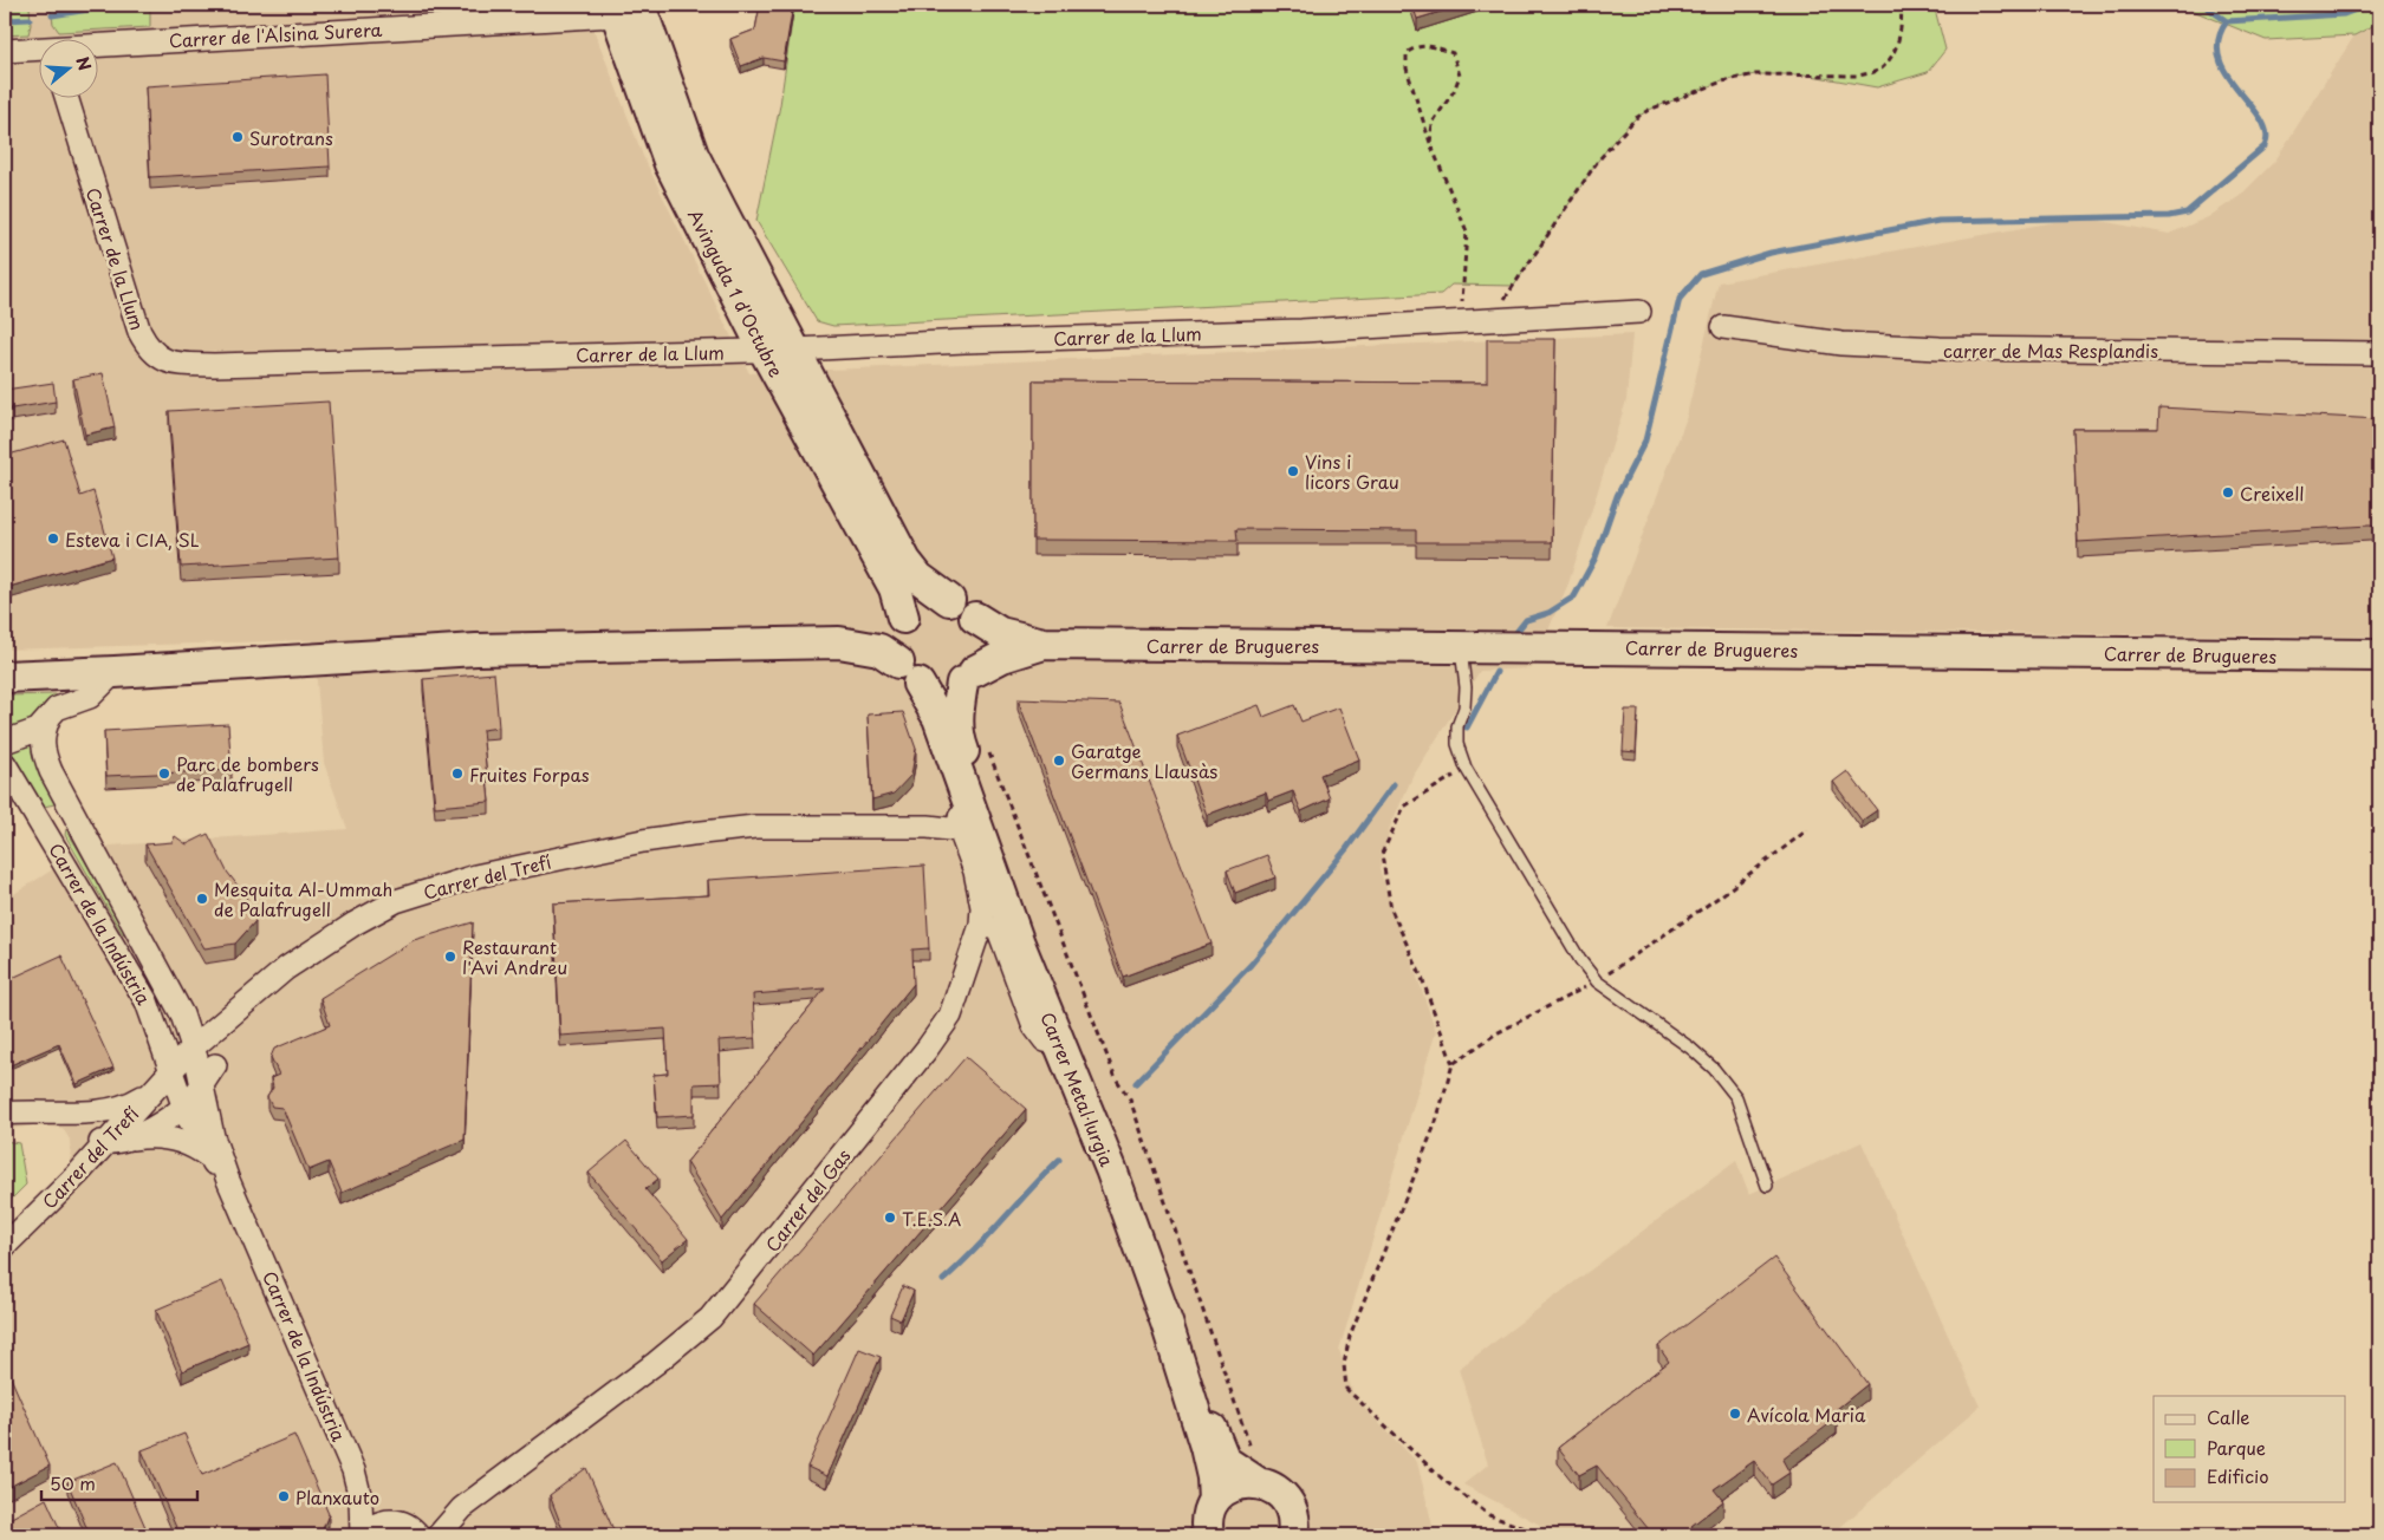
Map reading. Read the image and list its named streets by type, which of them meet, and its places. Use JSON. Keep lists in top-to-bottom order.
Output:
{
  "streets": {
    "main road": ["Avinguda 1 d'Octubre", "Carrer de Brugueres", "Carrer Metal·lurgia"],
    "street": [
      "Carrer de l'Alsina Surera",
      "Carrer de la Llum",
      "carrer de Mas Resplandis",
      "Carrer del Trefí",
      "Carrer de la Indústria",
      "Carrer del Gas"
    ]
  },
  "crossings": [
    ["Carrer de l'Alsina Surera", "Avinguda 1 d'Octubre"],
    ["Carrer de la Llum", "Avinguda 1 d'Octubre"],
    ["Carrer del Trefí", "Carrer de la Indústria"],
    ["Carrer del Trefí", "Carrer del Gas"],
    ["Carrer de la Indústria", "Carrer del Gas"],
    ["Carrer Metal·lurgia", "Carrer del Gas"]
  ],
  "places": [
    "Surotrans",
    "Vins i licors Grau",
    "Creixell",
    "Esteva i CIA, SL",
    "Garatge Germans Llausàs",
    "Parc de bombers de Palafrugell",
    "Fruites Forpas",
    "Mesquita Al-Ummah de Palafrugell",
    "Restaurant l'Avi Andreu",
    "T.E.S.A",
    "Avícola Maria",
    "Planxauto"
  ],
  "legend": ["Calle", "Parque", "Edificio"],
  "scale_bar": "50 m",
  "north": "right"
}
